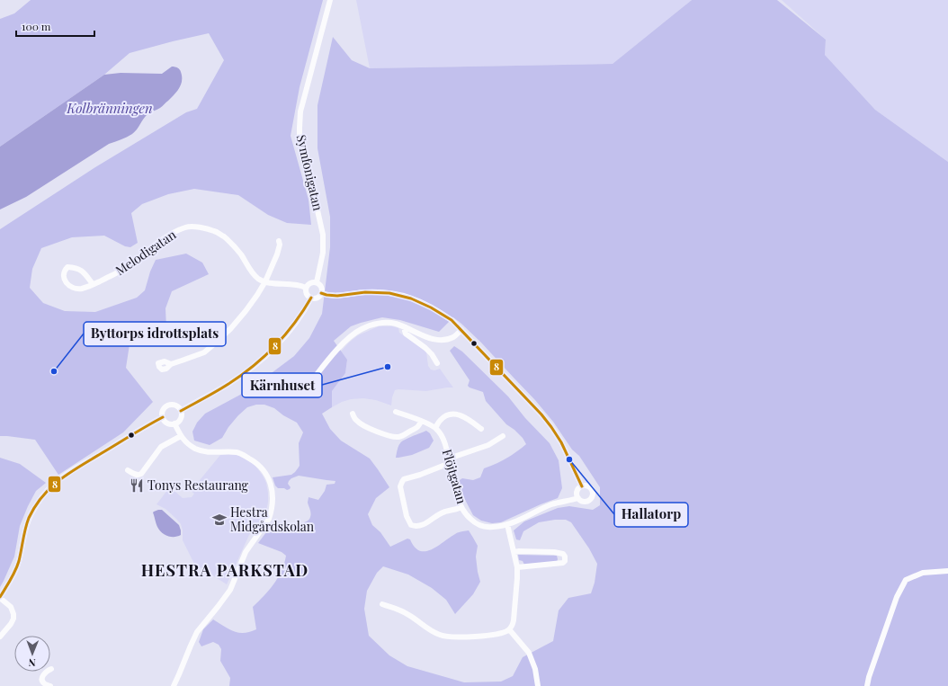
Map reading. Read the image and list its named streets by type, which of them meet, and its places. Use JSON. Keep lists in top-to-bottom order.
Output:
{
  "streets": {
    "street": ["Symfonigatan", "Melodigatan", "Flöjtgatan"]
  },
  "districts": ["HESTRA PARKSTAD"],
  "water": ["Kolbränningen"],
  "places": {
    "other": ["Kärnhuset", "Byttorps idrottsplats", "Hallatorp"],
    "restaurant": ["Tonys Restaurang"],
    "school or university": ["Hestra Midgårdskolan"]
  },
  "lines": ["transit line 8"],
  "scale_bar": "100 m",
  "north": "bottom"
}
